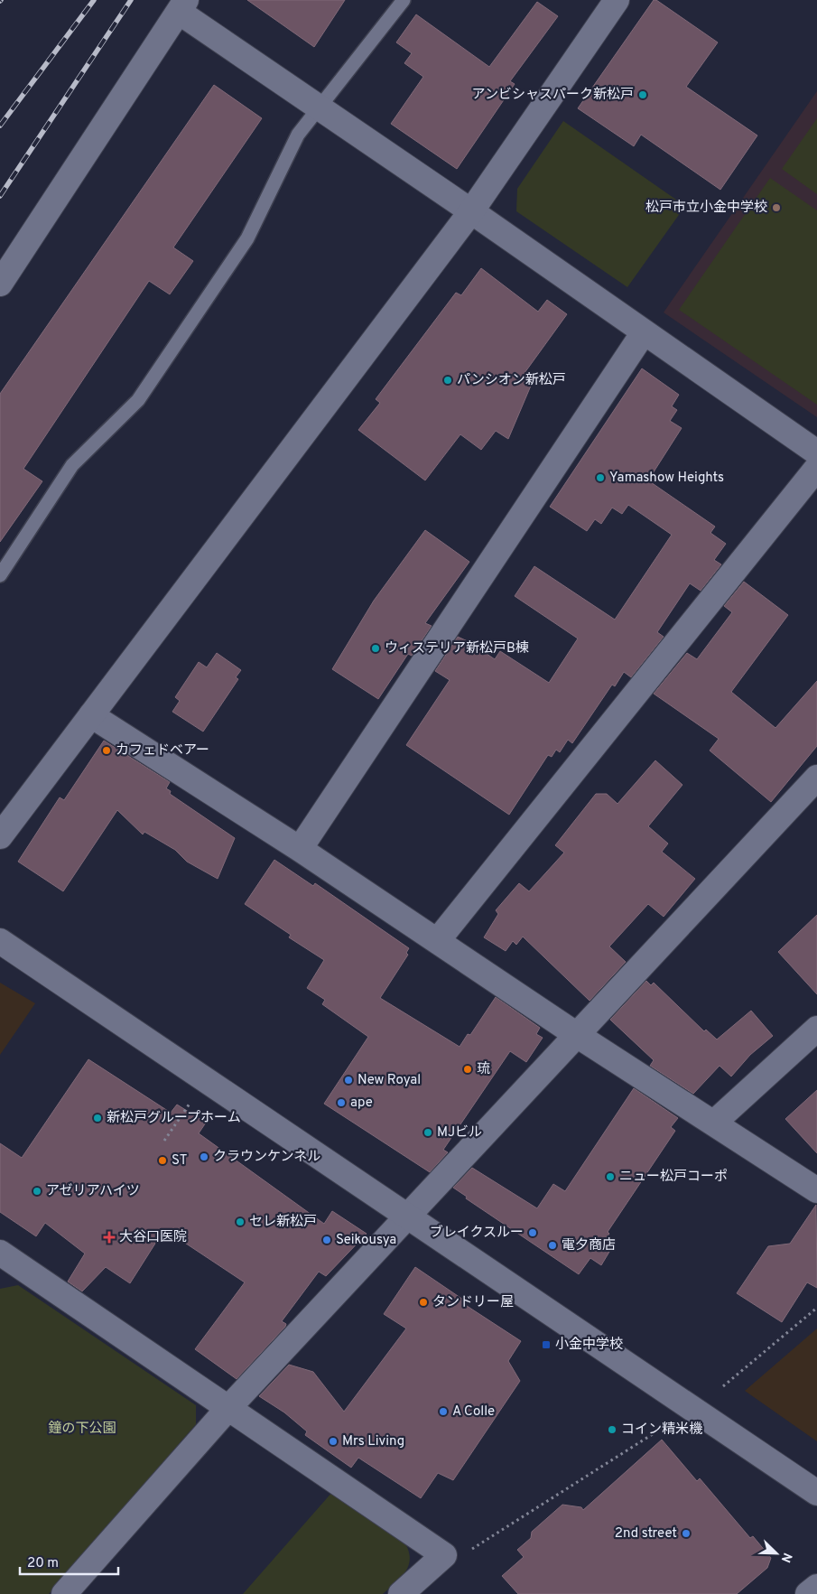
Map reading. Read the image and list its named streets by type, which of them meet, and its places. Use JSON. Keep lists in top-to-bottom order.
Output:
{
  "parks": ["鐘の下公園"],
  "places": {
    "other": [
      "アンビシャスパーク新松戸",
      "松戸市立小金中学校",
      "パンシオン新松戸",
      "Yamashow Heights",
      "ウィステリア新松戸B棟",
      "カフェドベアー",
      "琉",
      "New Royal",
      "ape",
      "新松戸グループホーム",
      "MJビル",
      "クラウンケンネル",
      "ST",
      "ニュー松戸コーポ",
      "アゼリアハイツ",
      "セレ新松戸",
      "ブレイクスルー",
      "Seikousya",
      "電夕商店",
      "タンドリー屋",
      "A Colle",
      "コイン精米機",
      "Mrs Living",
      "2nd street"
    ],
    "health": ["大谷口医院"],
    "transit": ["小金中学校"]
  },
  "scale_bar": "20 m",
  "north": "bottom right"
}
